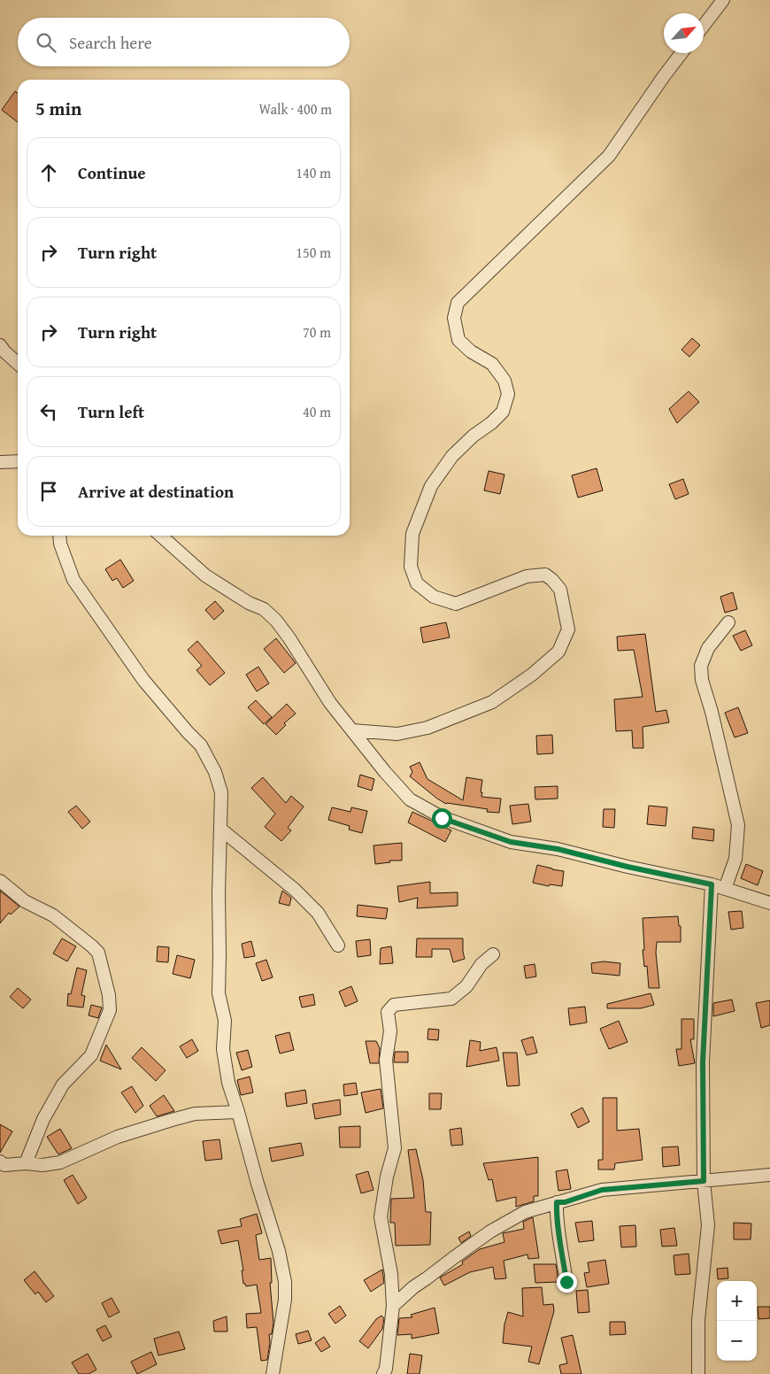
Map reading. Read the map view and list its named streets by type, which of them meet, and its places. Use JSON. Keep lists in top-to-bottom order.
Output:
{
  "north": "top right",
  "page": {
    "search": "Search here",
    "heading": ["5 min", "Walk · 400 m"],
    "list": [
      ["Continue", "140 m"],
      ["Turn right", "150 m"],
      ["Turn right", "70 m"],
      ["Turn left", "40 m"],
      "Arrive at destination"
    ],
    "map_buttons": ["+", "−"]
  }
}
